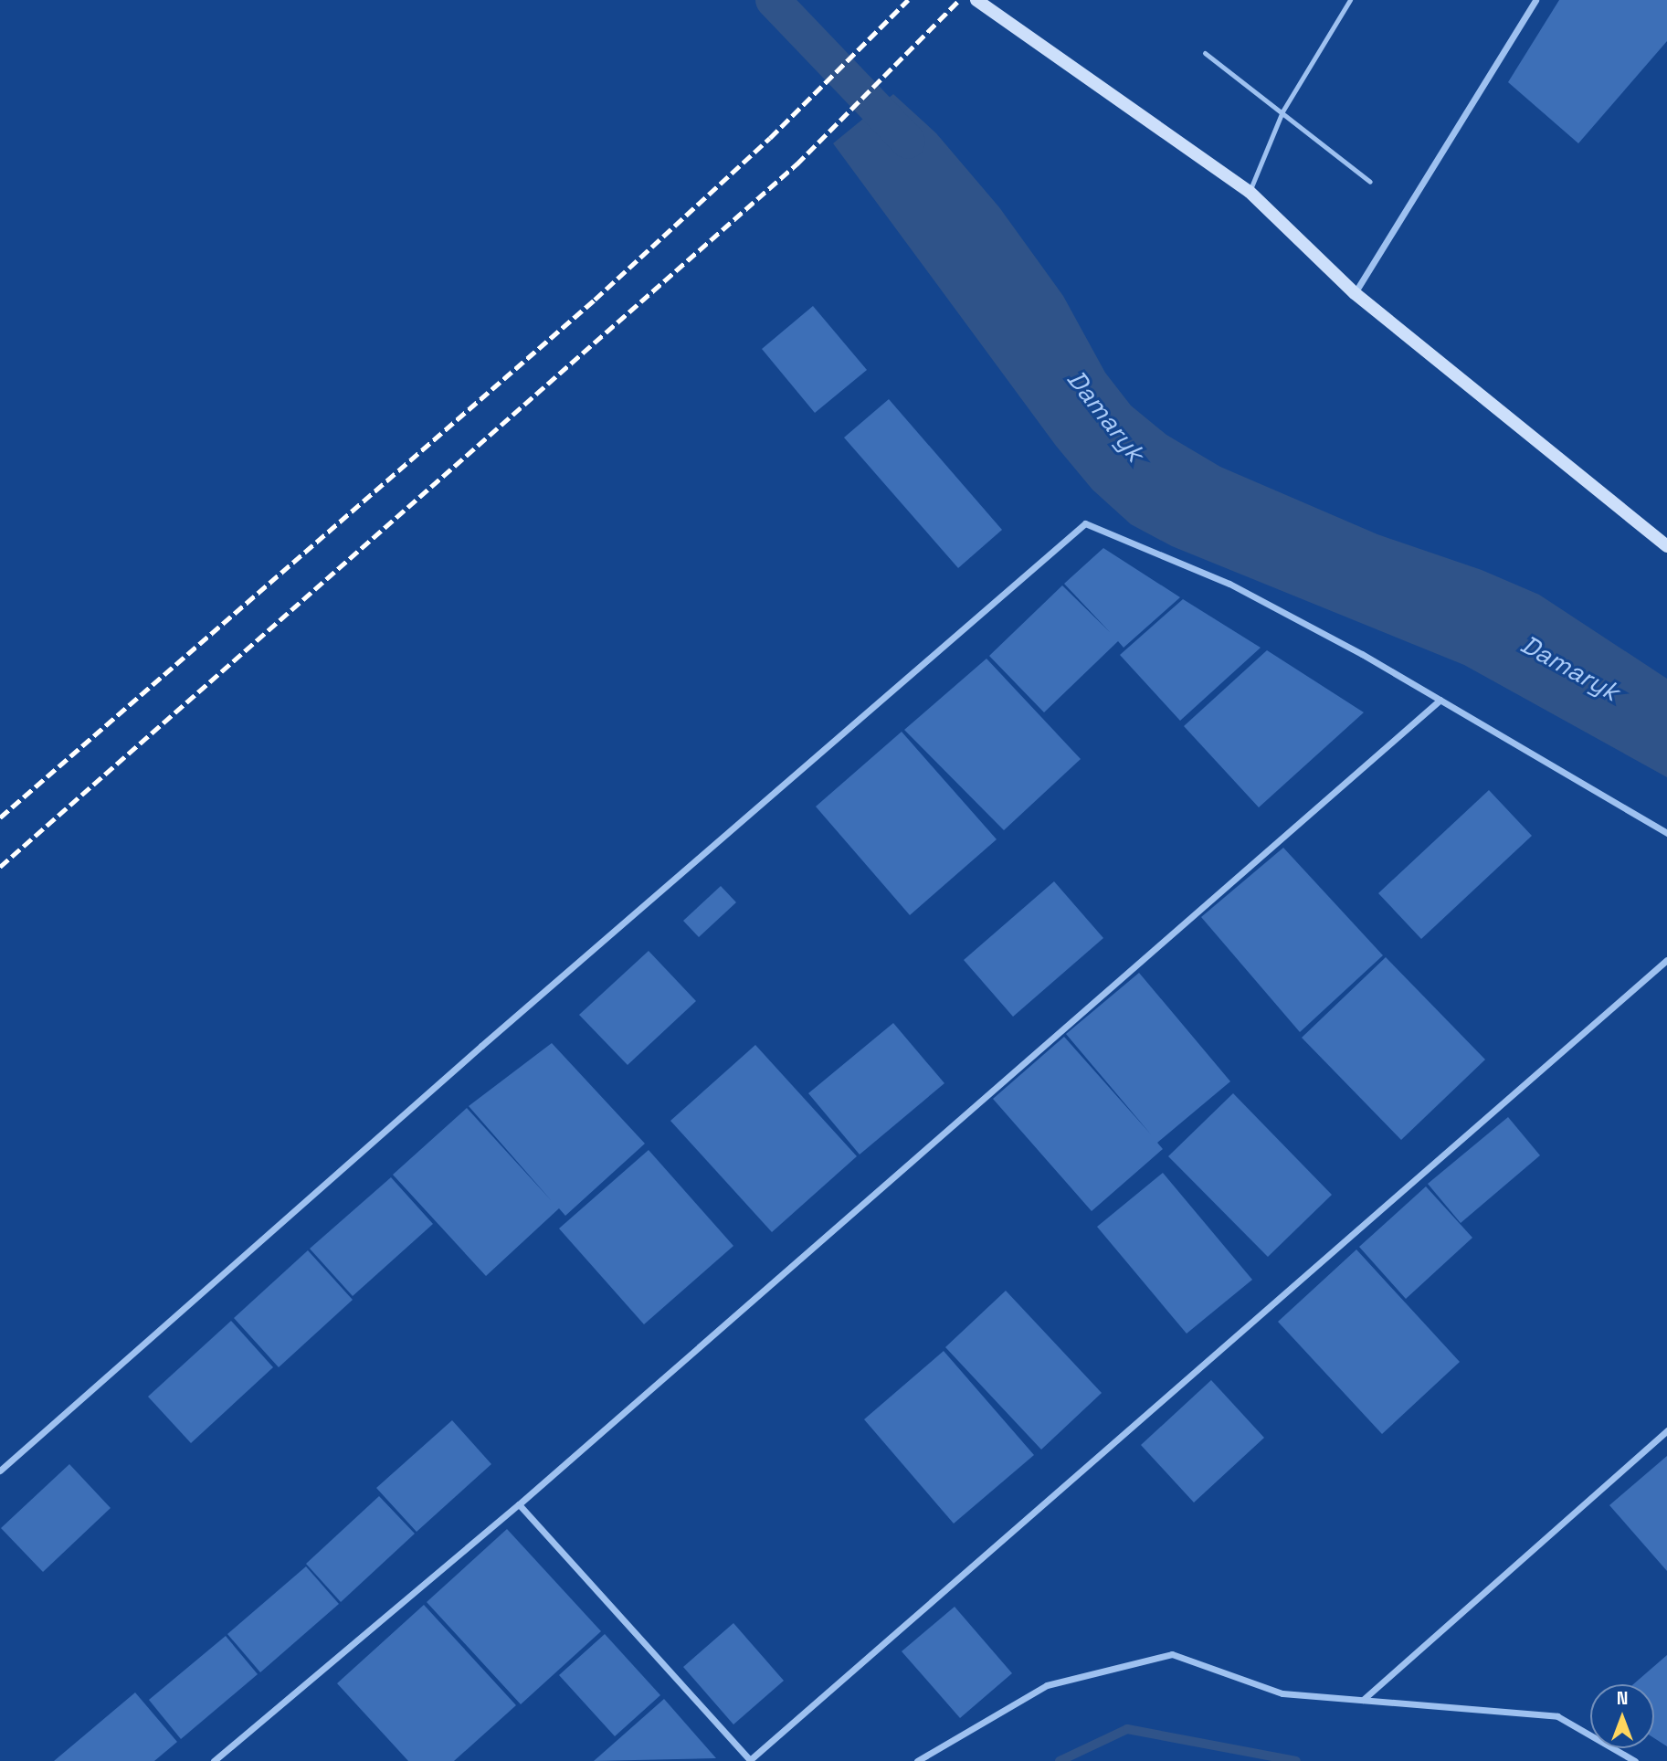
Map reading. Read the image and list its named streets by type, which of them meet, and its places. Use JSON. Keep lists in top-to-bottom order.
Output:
{
  "water": ["Damaryk"],
  "north": "top"
}
